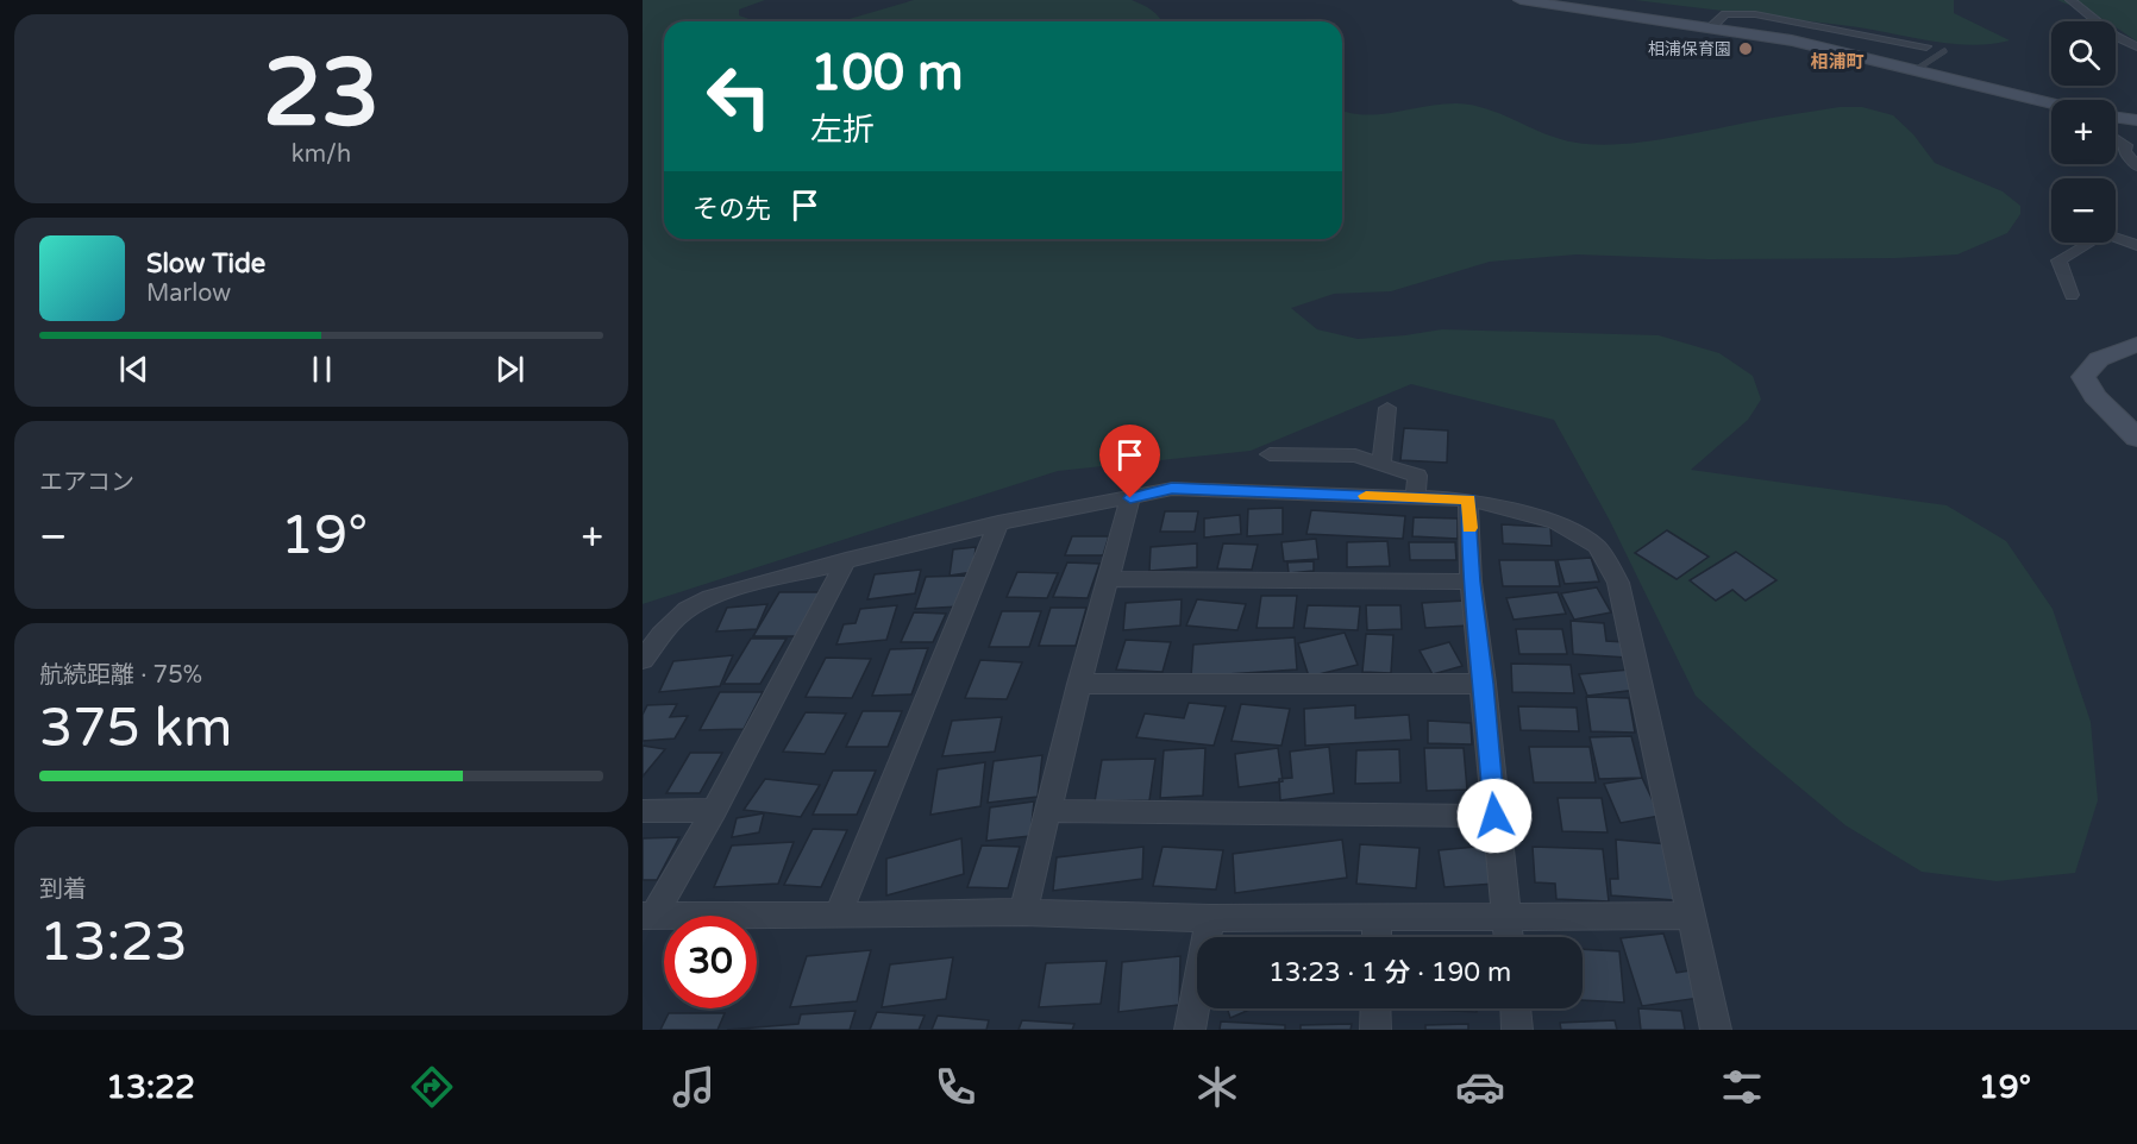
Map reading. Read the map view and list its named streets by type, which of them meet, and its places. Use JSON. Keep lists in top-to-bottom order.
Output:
{
  "districts": ["相浦町"],
  "places": ["相浦保育園"],
  "page": {
    "tile": [
      ["23", "km/h"],
      "エアコン",
      ["航続距離 · 75%", "375 km"],
      ["到着", "13:23"]
    ],
    "map_buttons": ["+", "−"],
    "turn": ["100 m", "左折"],
    "then": "その先",
    "song": ["Slow Tide", "Marlow"],
    "heat": ["−", "19°", "+"],
    "limit": "30",
    "trip": "13:23 · 1 分 · 190 m",
    "tabs": ["13:22", "19°"]
  }
}
